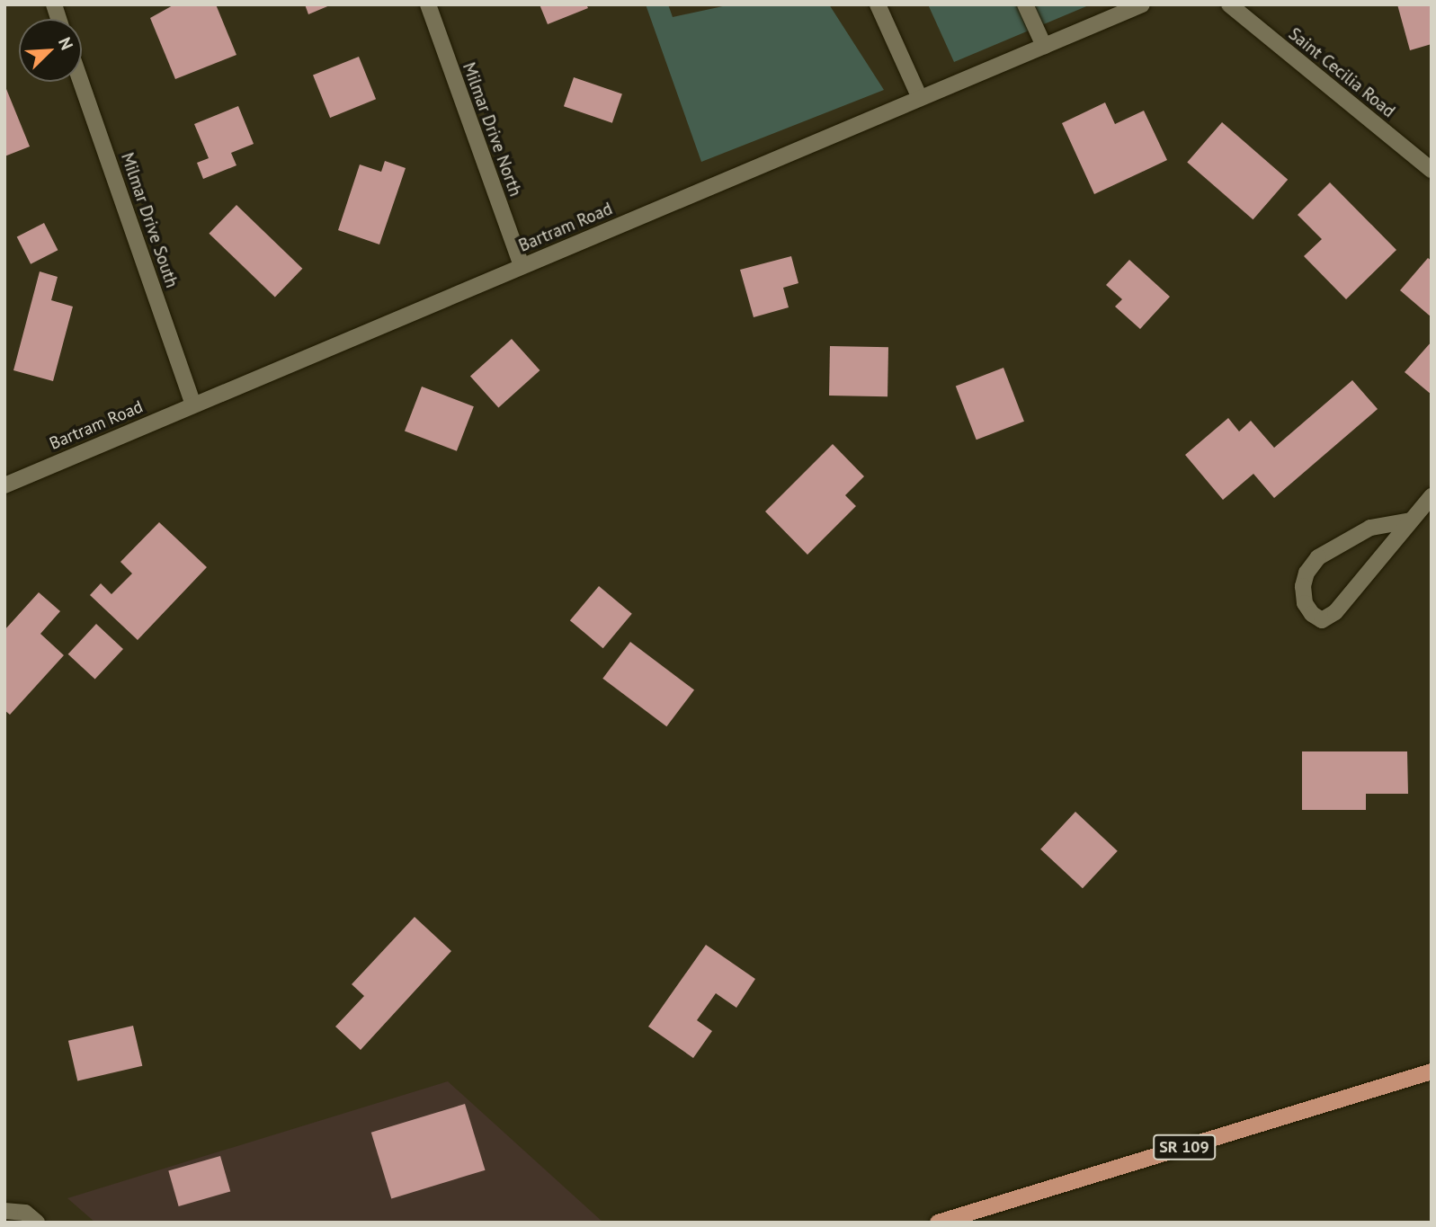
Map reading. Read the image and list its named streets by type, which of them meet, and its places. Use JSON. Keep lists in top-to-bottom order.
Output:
{
  "streets": {
    "main road": ["SR 109"],
    "street": [
      "Saint Cecilia Road",
      "Milmar Drive North",
      "Milmar Drive South",
      "Bartram Road"
    ]
  },
  "crossings": [
    ["Milmar Drive North", "Bartram Road"],
    ["Milmar Drive South", "Bartram Road"]
  ],
  "north": "top right"
}
